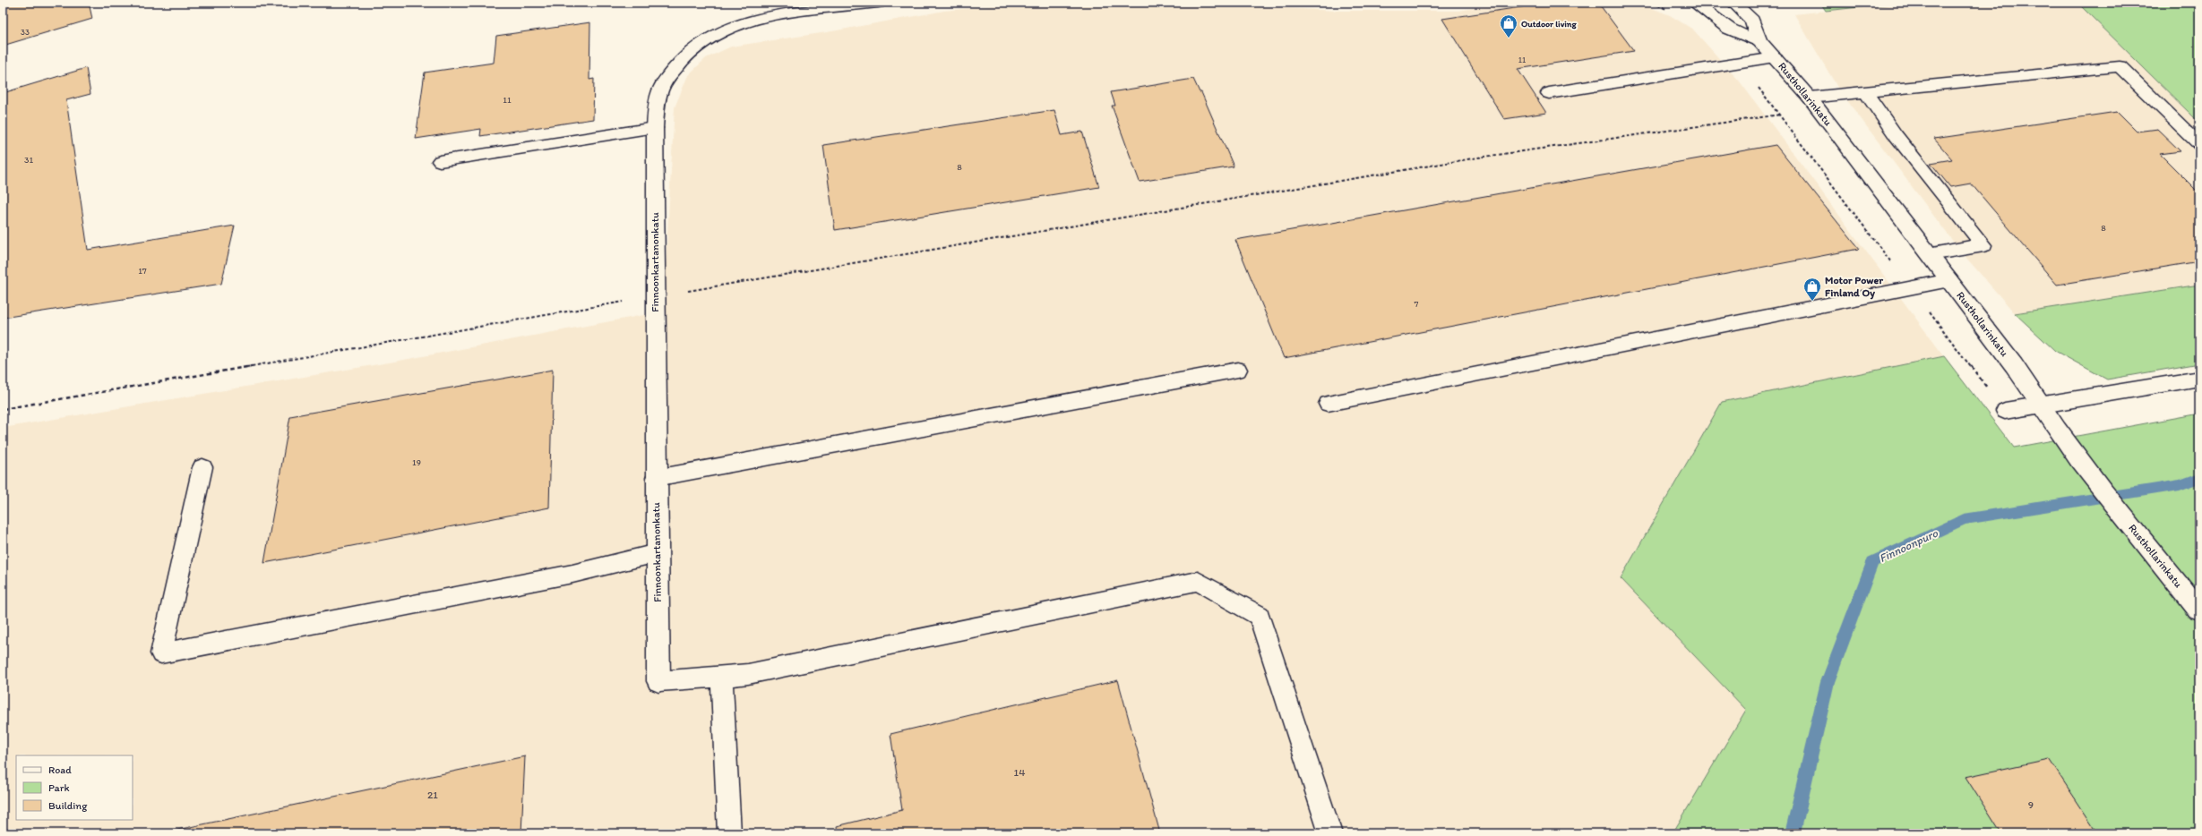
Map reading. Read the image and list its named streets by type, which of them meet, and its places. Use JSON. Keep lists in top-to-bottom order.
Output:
{
  "streets": {
    "street": ["Rusthollarinkatu", "Finnoonkartanonkatu"]
  },
  "water": ["Finnoonpuro"],
  "places": {
    "shop": ["Outdoor living", "Motor Power Finland Oy"]
  },
  "house_numbers": [
    "33",
    "11",
    "11",
    "31",
    "8",
    "8",
    "17",
    "7",
    "19",
    "14",
    "21",
    "9"
  ],
  "legend": ["Road", "Park", "Building"]
}
